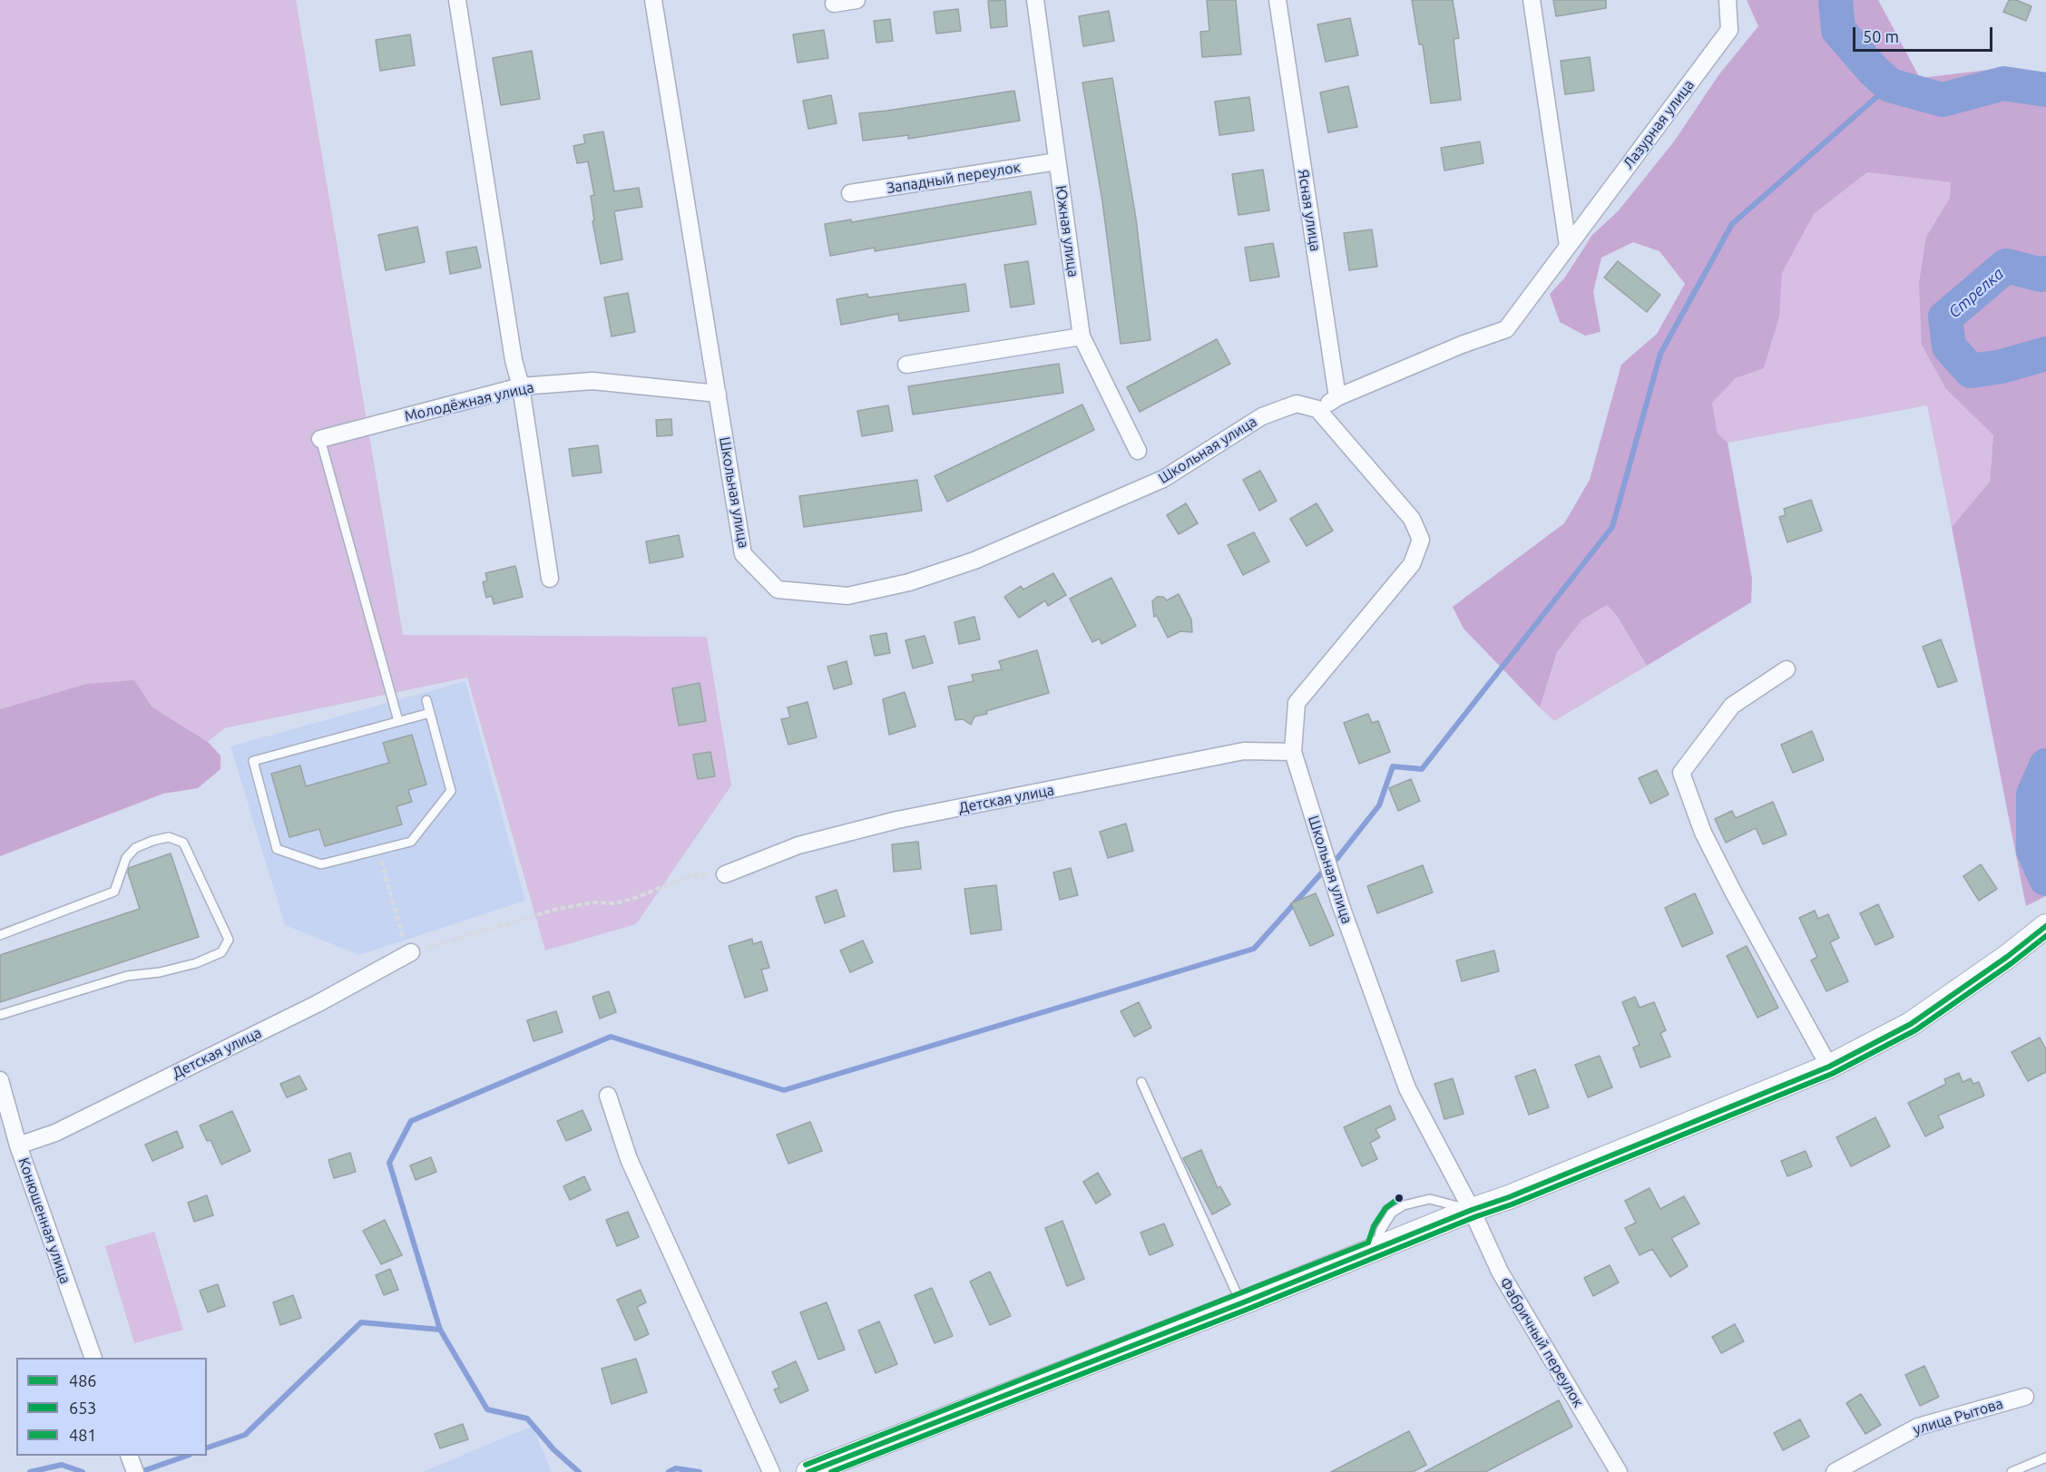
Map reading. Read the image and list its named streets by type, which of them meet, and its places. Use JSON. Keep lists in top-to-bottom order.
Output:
{
  "streets": {
    "street": [
      "Лазурная улица",
      "Западный переулок",
      "Ясная улица",
      "Южная улица",
      "Молодёжная улица",
      "Школьная улица",
      "Детская улица",
      "Конюшенная улица",
      "Фабричный переулок",
      "улица Рытова"
    ]
  },
  "crossings": [
    ["Лазурная улица", "Ясная улица"],
    ["Западный переулок", "Южная улица"],
    ["Молодёжная улица", "Школьная улица"],
    ["Школьная улица", "Детская улица"],
    ["Школьная улица", "Фабричный переулок"],
    ["Детская улица", "Конюшенная улица"]
  ],
  "water": ["Стрелка"],
  "lines": ["transit line 486", "transit line 653", "transit line 481"],
  "legend": ["486", "653", "481"],
  "scale_bar": "50 m"
}
